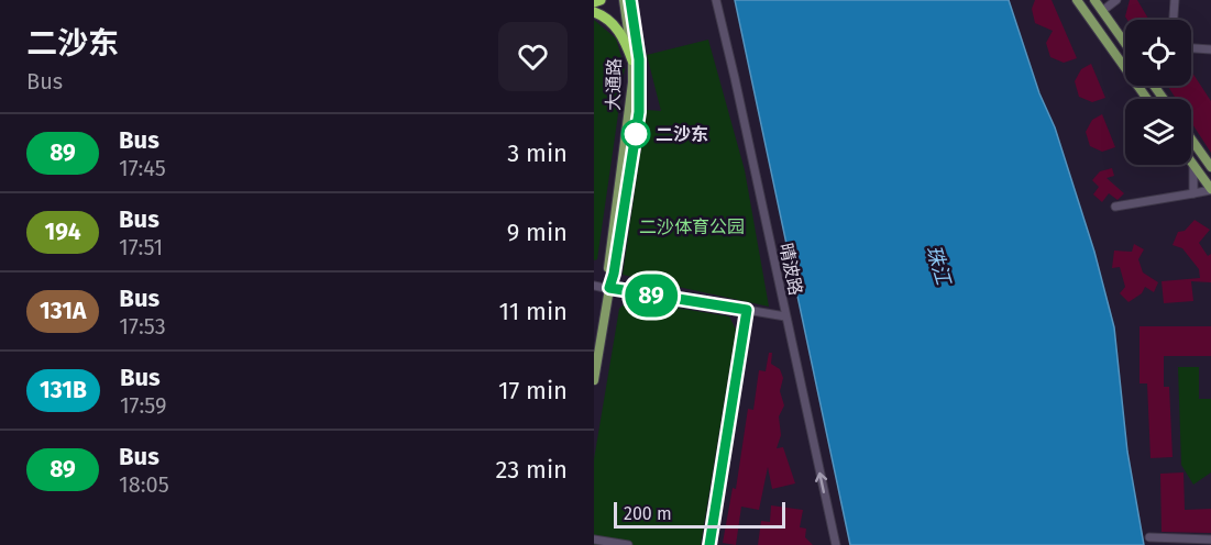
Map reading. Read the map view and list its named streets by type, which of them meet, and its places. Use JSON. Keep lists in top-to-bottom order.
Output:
{
  "streets": {
    "main road": ["大通路"],
    "street": ["晴波路"]
  },
  "one_way": ["晴波路"],
  "water": ["珠江"],
  "parks": ["二沙体育公园"],
  "places": ["二沙东"],
  "lines": ["bus line 89"],
  "scale_bar": "200 m",
  "page": {
    "heading": ["二沙东", "Bus"],
    "on_map": "89",
    "list": [
      {
        "mark": "89",
        "name": "Bus",
        "note": "17:45",
        "value": "3 min"
      },
      {
        "mark": "194",
        "name": "Bus",
        "note": "17:51",
        "value": "9 min"
      },
      {
        "mark": "131A",
        "name": "Bus",
        "note": "17:53",
        "value": "11 min"
      },
      {
        "mark": "131B",
        "name": "Bus",
        "note": "17:59",
        "value": "17 min"
      },
      {
        "mark": "89",
        "name": "Bus",
        "note": "18:05",
        "value": "23 min"
      }
    ],
    "scale": "200 m"
  }
}
